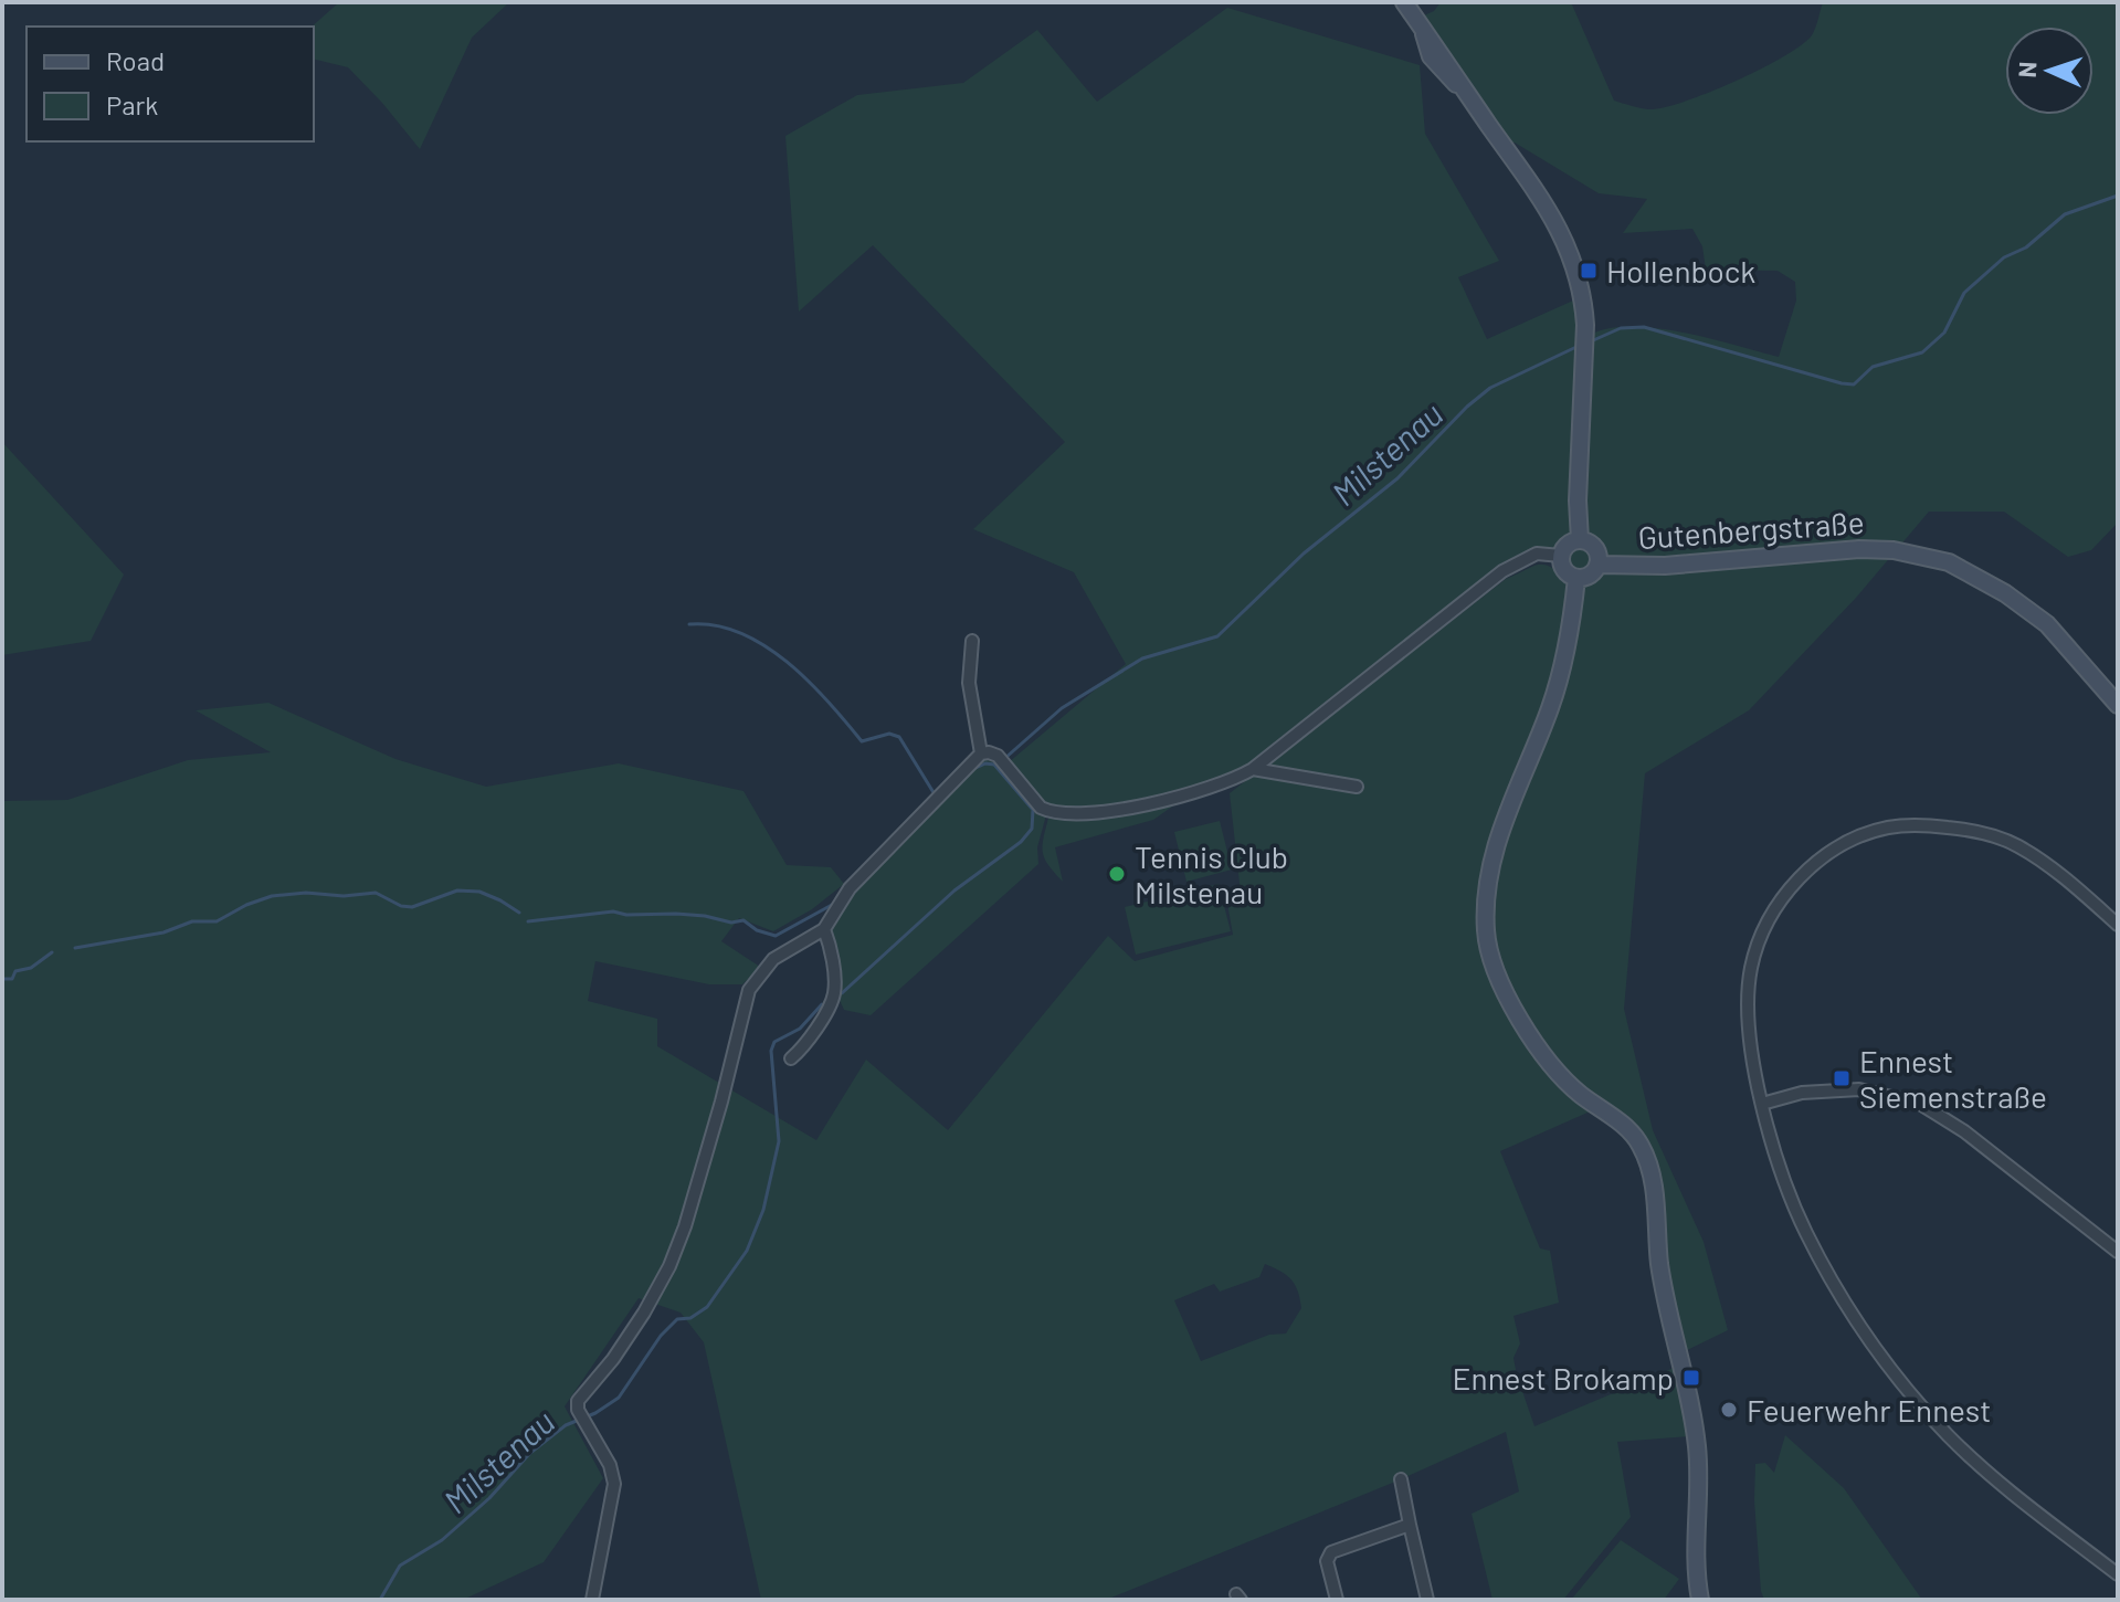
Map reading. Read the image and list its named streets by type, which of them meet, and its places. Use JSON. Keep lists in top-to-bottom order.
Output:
{
  "streets": {
    "main road": ["Gutenbergstraße"]
  },
  "water": ["Milstenau"],
  "places": {
    "transit": ["Hollenbock", "Ennest Siemenstraße", "Ennest Brokamp"],
    "other": ["Tennis Club Milstenau", "Feuerwehr Ennest"]
  },
  "legend": ["Road", "Park"],
  "north": "left"
}
